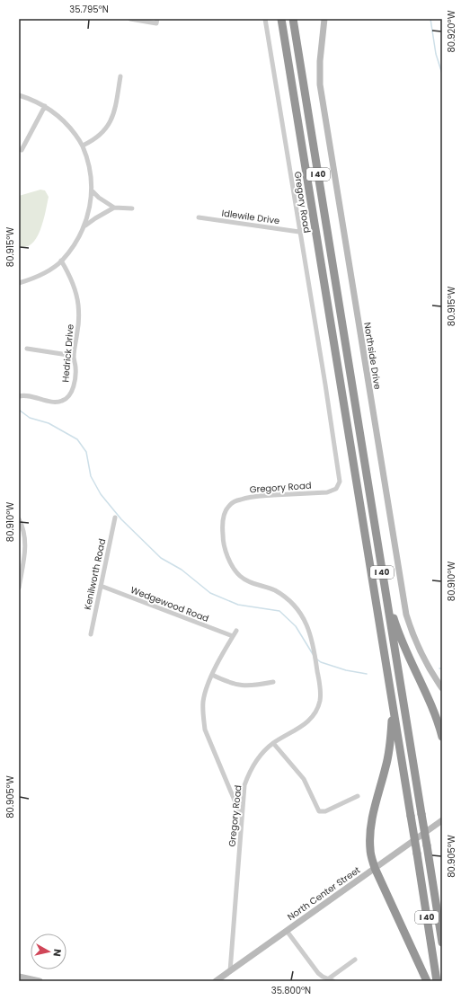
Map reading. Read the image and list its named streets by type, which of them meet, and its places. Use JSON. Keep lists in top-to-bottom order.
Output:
{
  "streets": {
    "highway": ["I 40"],
    "street": [
      "Gregory Road",
      "Idlewile Drive",
      "Hedrick Drive",
      "Northside Drive",
      "Kenilworth Road",
      "Wedgewood Road",
      "North Center Street"
    ]
  },
  "crossings": [
    ["Gregory Road", "Idlewile Drive"],
    ["Gregory Road", "North Center Street"],
    ["Kenilworth Road", "Wedgewood Road"]
  ],
  "north": "right",
  "coordinates": [
    "35.795°N",
    "80.920°W",
    "80.915°W",
    "80.910°W",
    "80.905°W",
    "35.800°N"
  ]
}
